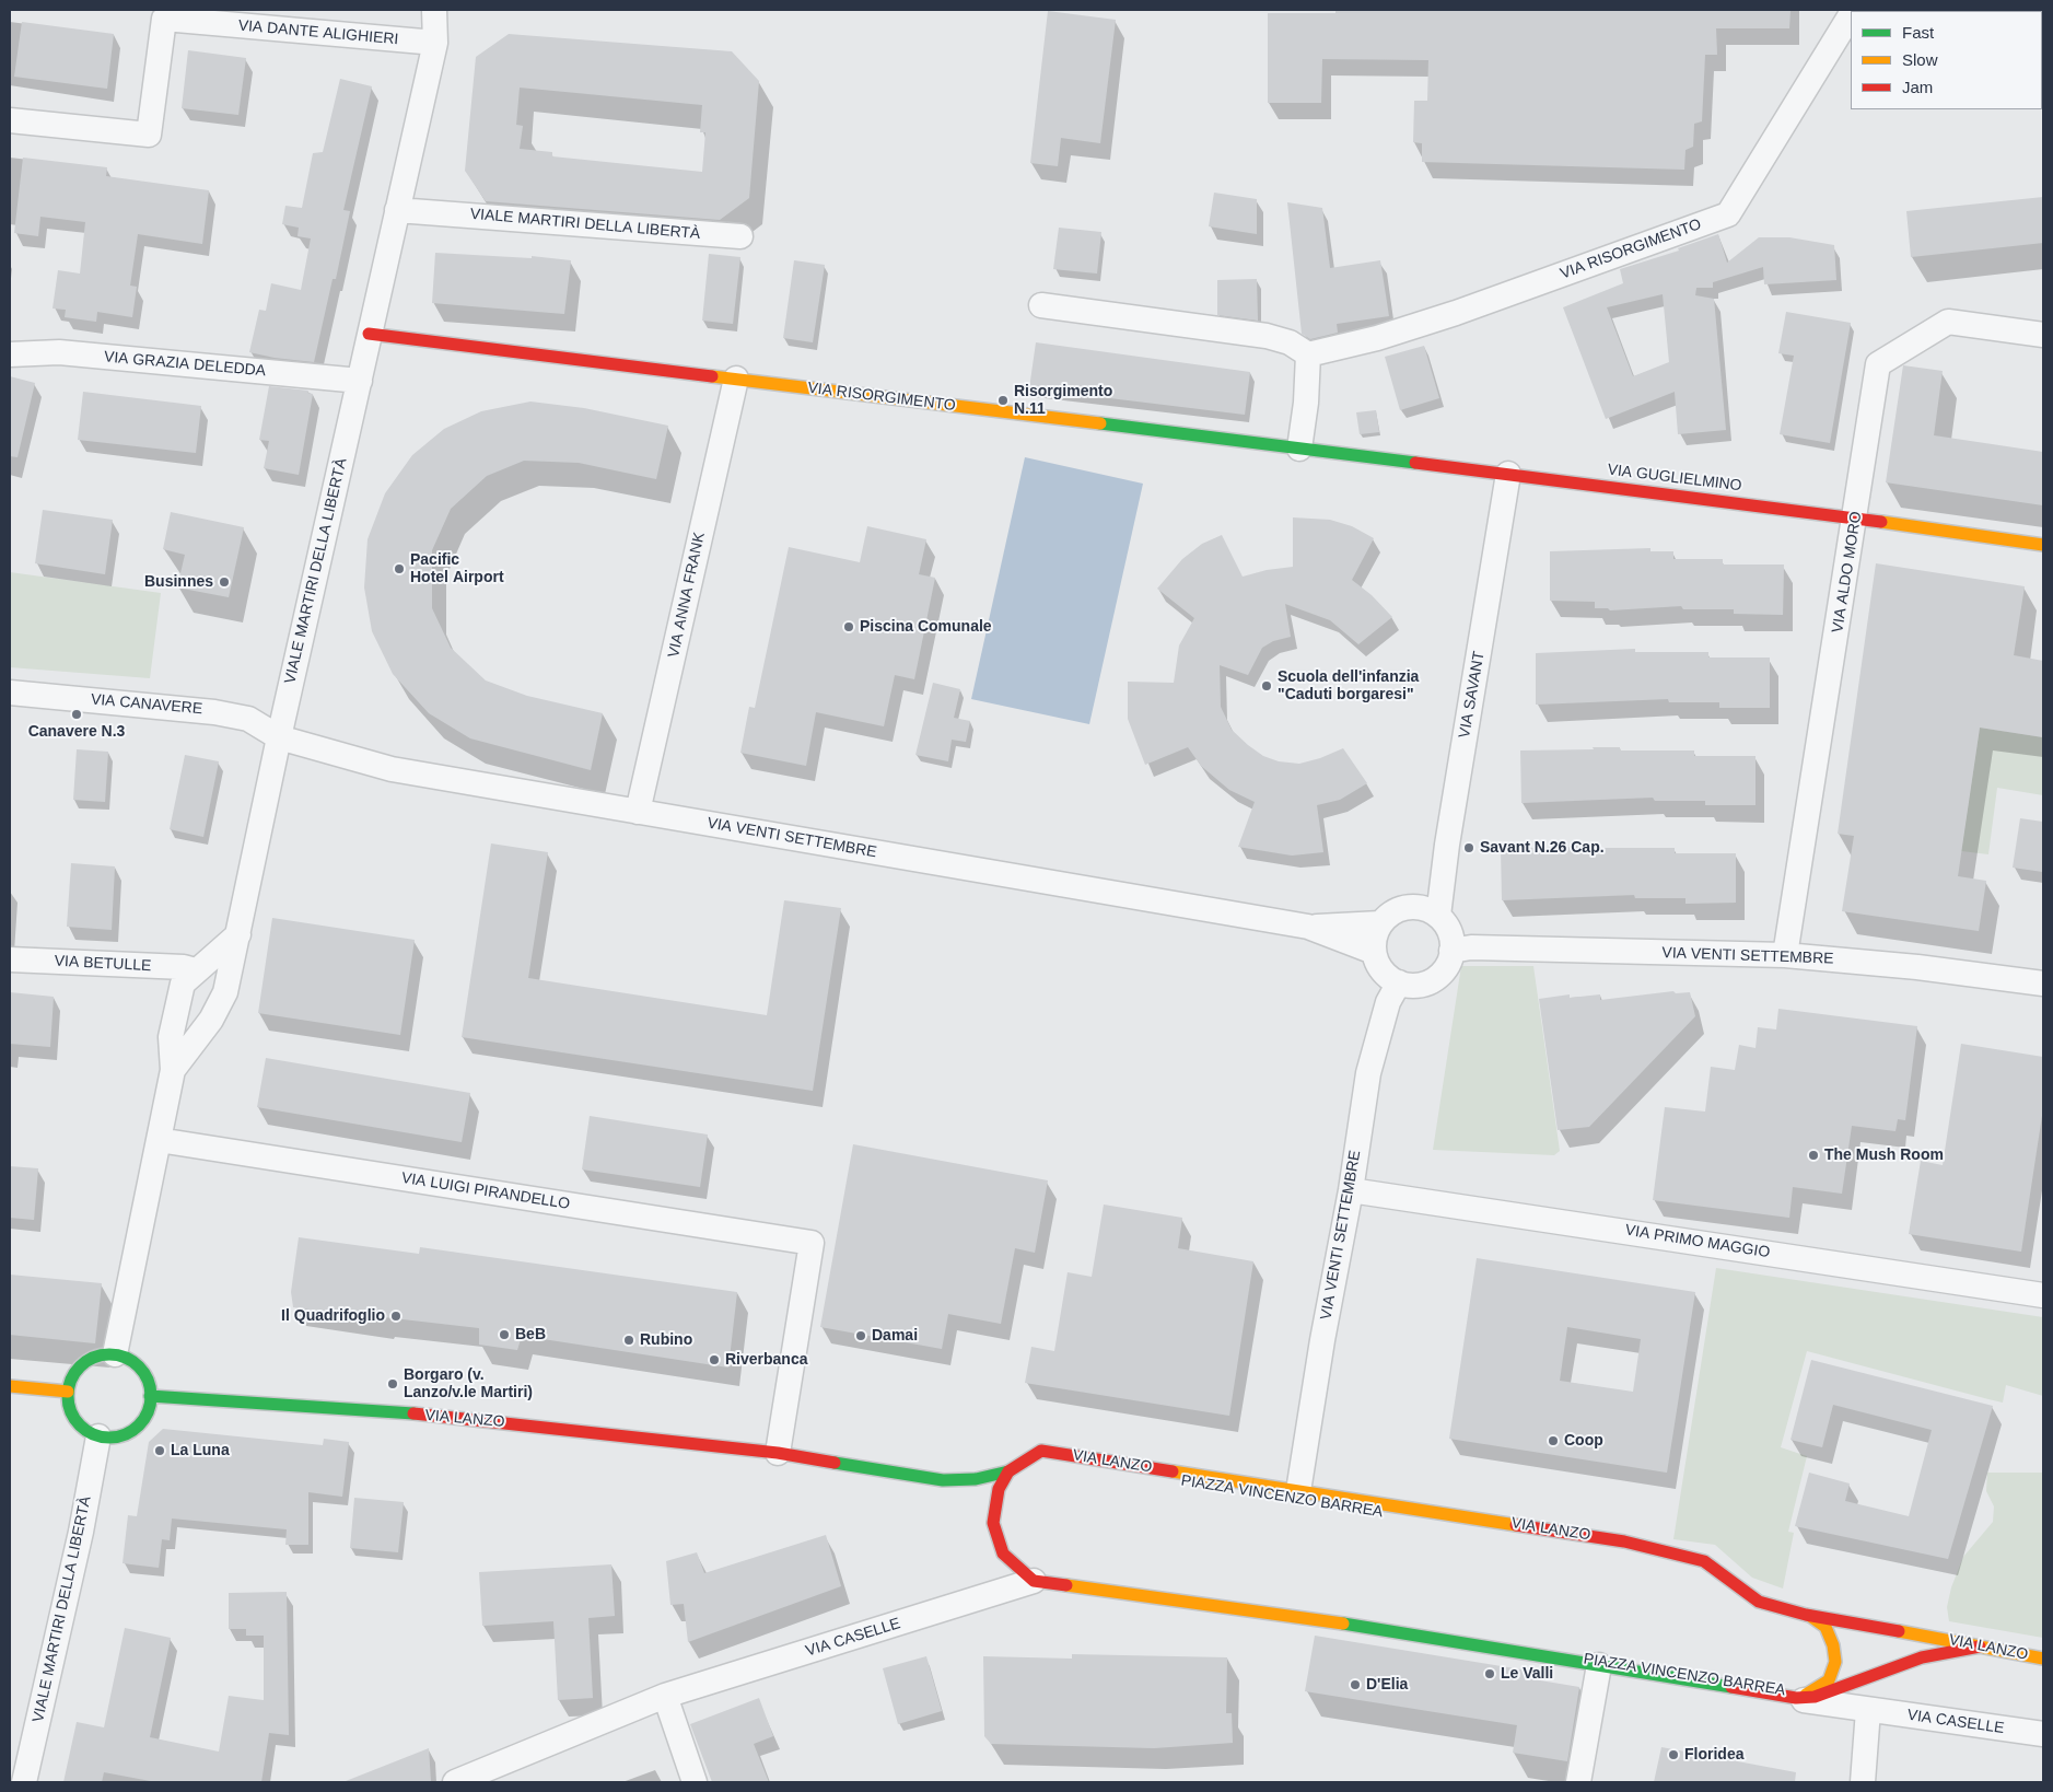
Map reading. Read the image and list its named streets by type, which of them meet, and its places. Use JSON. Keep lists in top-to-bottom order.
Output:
{
  "streets": {
    "street": [
      "VIA DANTE ALIGHIERI",
      "VIALE MARTIRI DELLA LIBERTÀ",
      "VIA RISORGIMENTO",
      "VIA GRAZIA DELEDDA",
      "VIA GUGLIELMINO",
      "VIA ALDO MORO",
      "VIA ANNA FRANK",
      "VIA SAVANT",
      "VIA CANAVERE",
      "VIA VENTI SETTEMBRE",
      "VIA BETULLE",
      "VIA LUIGI PIRANDELLO",
      "VIA PRIMO MAGGIO",
      "VIA LANZO",
      "PIAZZA VINCENZO BARREA",
      "VIA CASELLE"
    ]
  },
  "crossings": [
    ["VIA DANTE ALIGHIERI", "VIALE MARTIRI DELLA LIBERTÀ"],
    ["VIALE MARTIRI DELLA LIBERTÀ", "VIA RISORGIMENTO"],
    ["VIALE MARTIRI DELLA LIBERTÀ", "VIA GRAZIA DELEDDA"],
    ["VIALE MARTIRI DELLA LIBERTÀ", "VIA CANAVERE"],
    ["VIALE MARTIRI DELLA LIBERTÀ", "VIA VENTI SETTEMBRE"],
    ["VIALE MARTIRI DELLA LIBERTÀ", "VIA BETULLE"],
    ["VIALE MARTIRI DELLA LIBERTÀ", "VIA LUIGI PIRANDELLO"],
    ["VIALE MARTIRI DELLA LIBERTÀ", "VIA LANZO"],
    ["VIA RISORGIMENTO", "VIA GUGLIELMINO"],
    ["VIA RISORGIMENTO", "VIA ANNA FRANK"],
    ["VIA GUGLIELMINO", "VIA ALDO MORO"],
    ["VIA GUGLIELMINO", "VIA SAVANT"],
    ["VIA ALDO MORO", "VIA VENTI SETTEMBRE"],
    ["VIA ANNA FRANK", "VIA VENTI SETTEMBRE"],
    ["VIA SAVANT", "VIA VENTI SETTEMBRE"],
    ["VIA CANAVERE", "VIA VENTI SETTEMBRE"],
    ["VIA VENTI SETTEMBRE", "VIA PRIMO MAGGIO"],
    ["VIA VENTI SETTEMBRE", "VIA LANZO"],
    ["VIA LUIGI PIRANDELLO", "VIA LANZO"],
    ["PIAZZA VINCENZO BARREA", "VIA CASELLE"]
  ],
  "places": [
    "Risorgimento N.11",
    "Pacific Hotel Airport",
    "Businnes",
    "Piscina Comunale",
    "Scuola dell'infanzia \"Caduti borgaresi\"",
    "Canavere N.3",
    "Savant N.26 Cap.",
    "The Mush Room",
    "Il Quadrifoglio",
    "BeB",
    "Damai",
    "Rubino",
    "Riverbanca",
    "Borgaro (v. Lanzo/v.le Martiri)",
    "Coop",
    "La Luna",
    "Le Valli",
    "D'Elia",
    "Floridea"
  ],
  "legend": ["Fast", "Slow", "Jam"]
}
